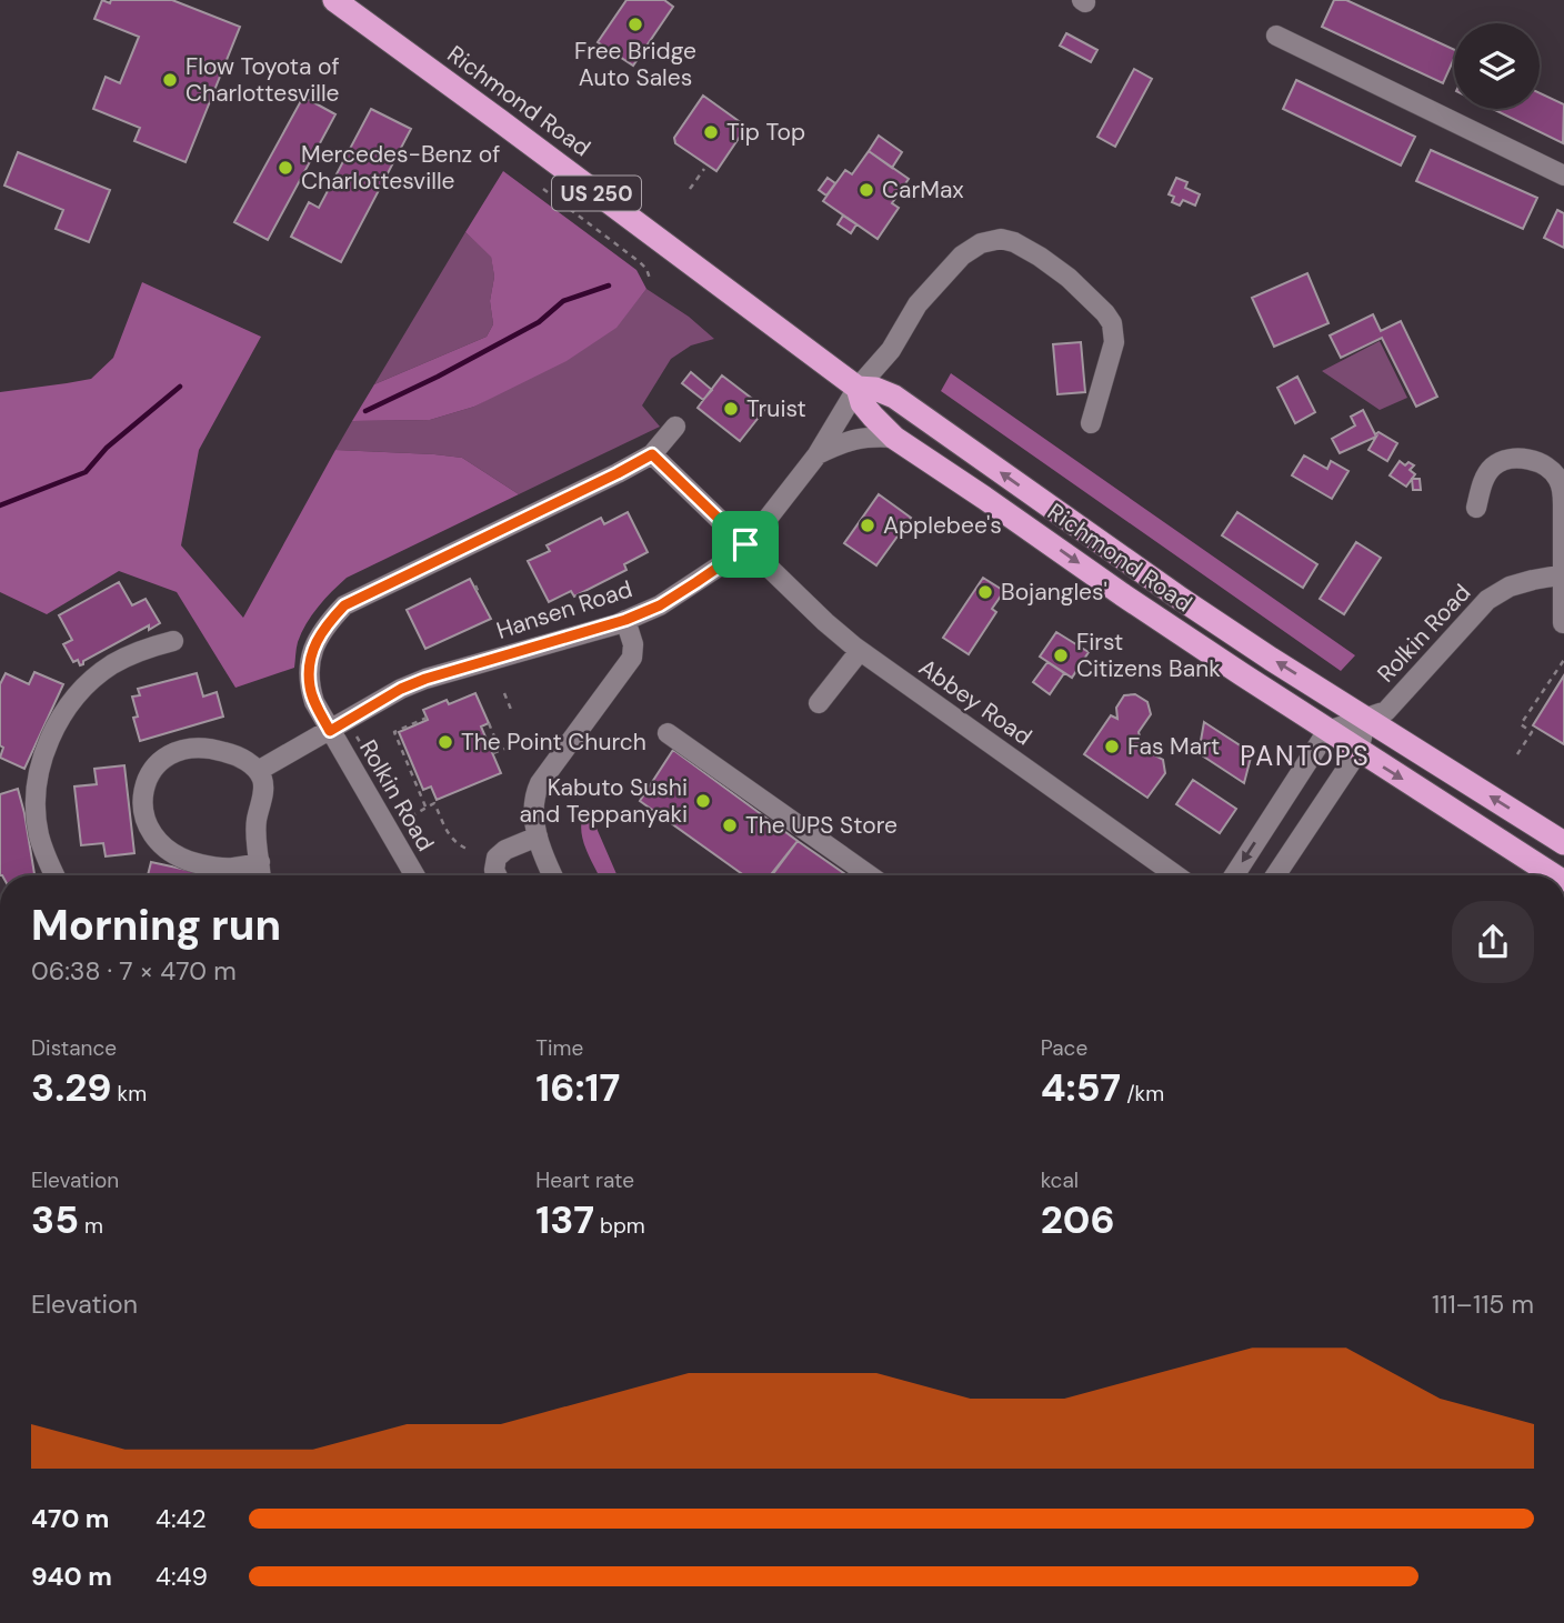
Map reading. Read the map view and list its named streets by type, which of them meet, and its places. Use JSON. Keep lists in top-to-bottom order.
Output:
{
  "streets": {
    "highway": ["Richmond Road", "US 250"],
    "street": ["Hansen Road", "Rolkin Road", "Abbey Road"]
  },
  "crossings": [
    ["Richmond Road", "Hansen Road"],
    ["Richmond Road", "Rolkin Road"],
    ["Hansen Road", "Rolkin Road"],
    ["Hansen Road", "Abbey Road"],
    ["Rolkin Road", "Abbey Road"]
  ],
  "districts": ["PANTOPS"],
  "places": [
    "Free Bridge Auto Sales",
    "Flow Toyota of Charlottesville",
    "Tip Top",
    "Mercedes-Benz of Charlottesville",
    "CarMax",
    "Truist",
    "Applebee's",
    "Bojangles'",
    "First Citizens Bank",
    "The Point Church",
    "Fas Mart",
    "Kabuto Sushi and Teppanyaki",
    "The UPS Store"
  ],
  "page": {
    "heading": ["Morning run", "06:38 · 7 × 470 m"],
    "stats": [
      ["Distance", "3.29 km"],
      ["Time", "16:17"],
      ["Pace", "4:57 /km"],
      ["Elevation", "35 m"],
      ["Heart rate", "137 bpm"],
      ["kcal", "206"]
    ],
    "chart": ["Elevation", "111–115 m"],
    "list": [
      {
        "name": "470 m",
        "note": "4:42"
      },
      {
        "name": "940 m",
        "note": "4:49"
      }
    ]
  }
}
